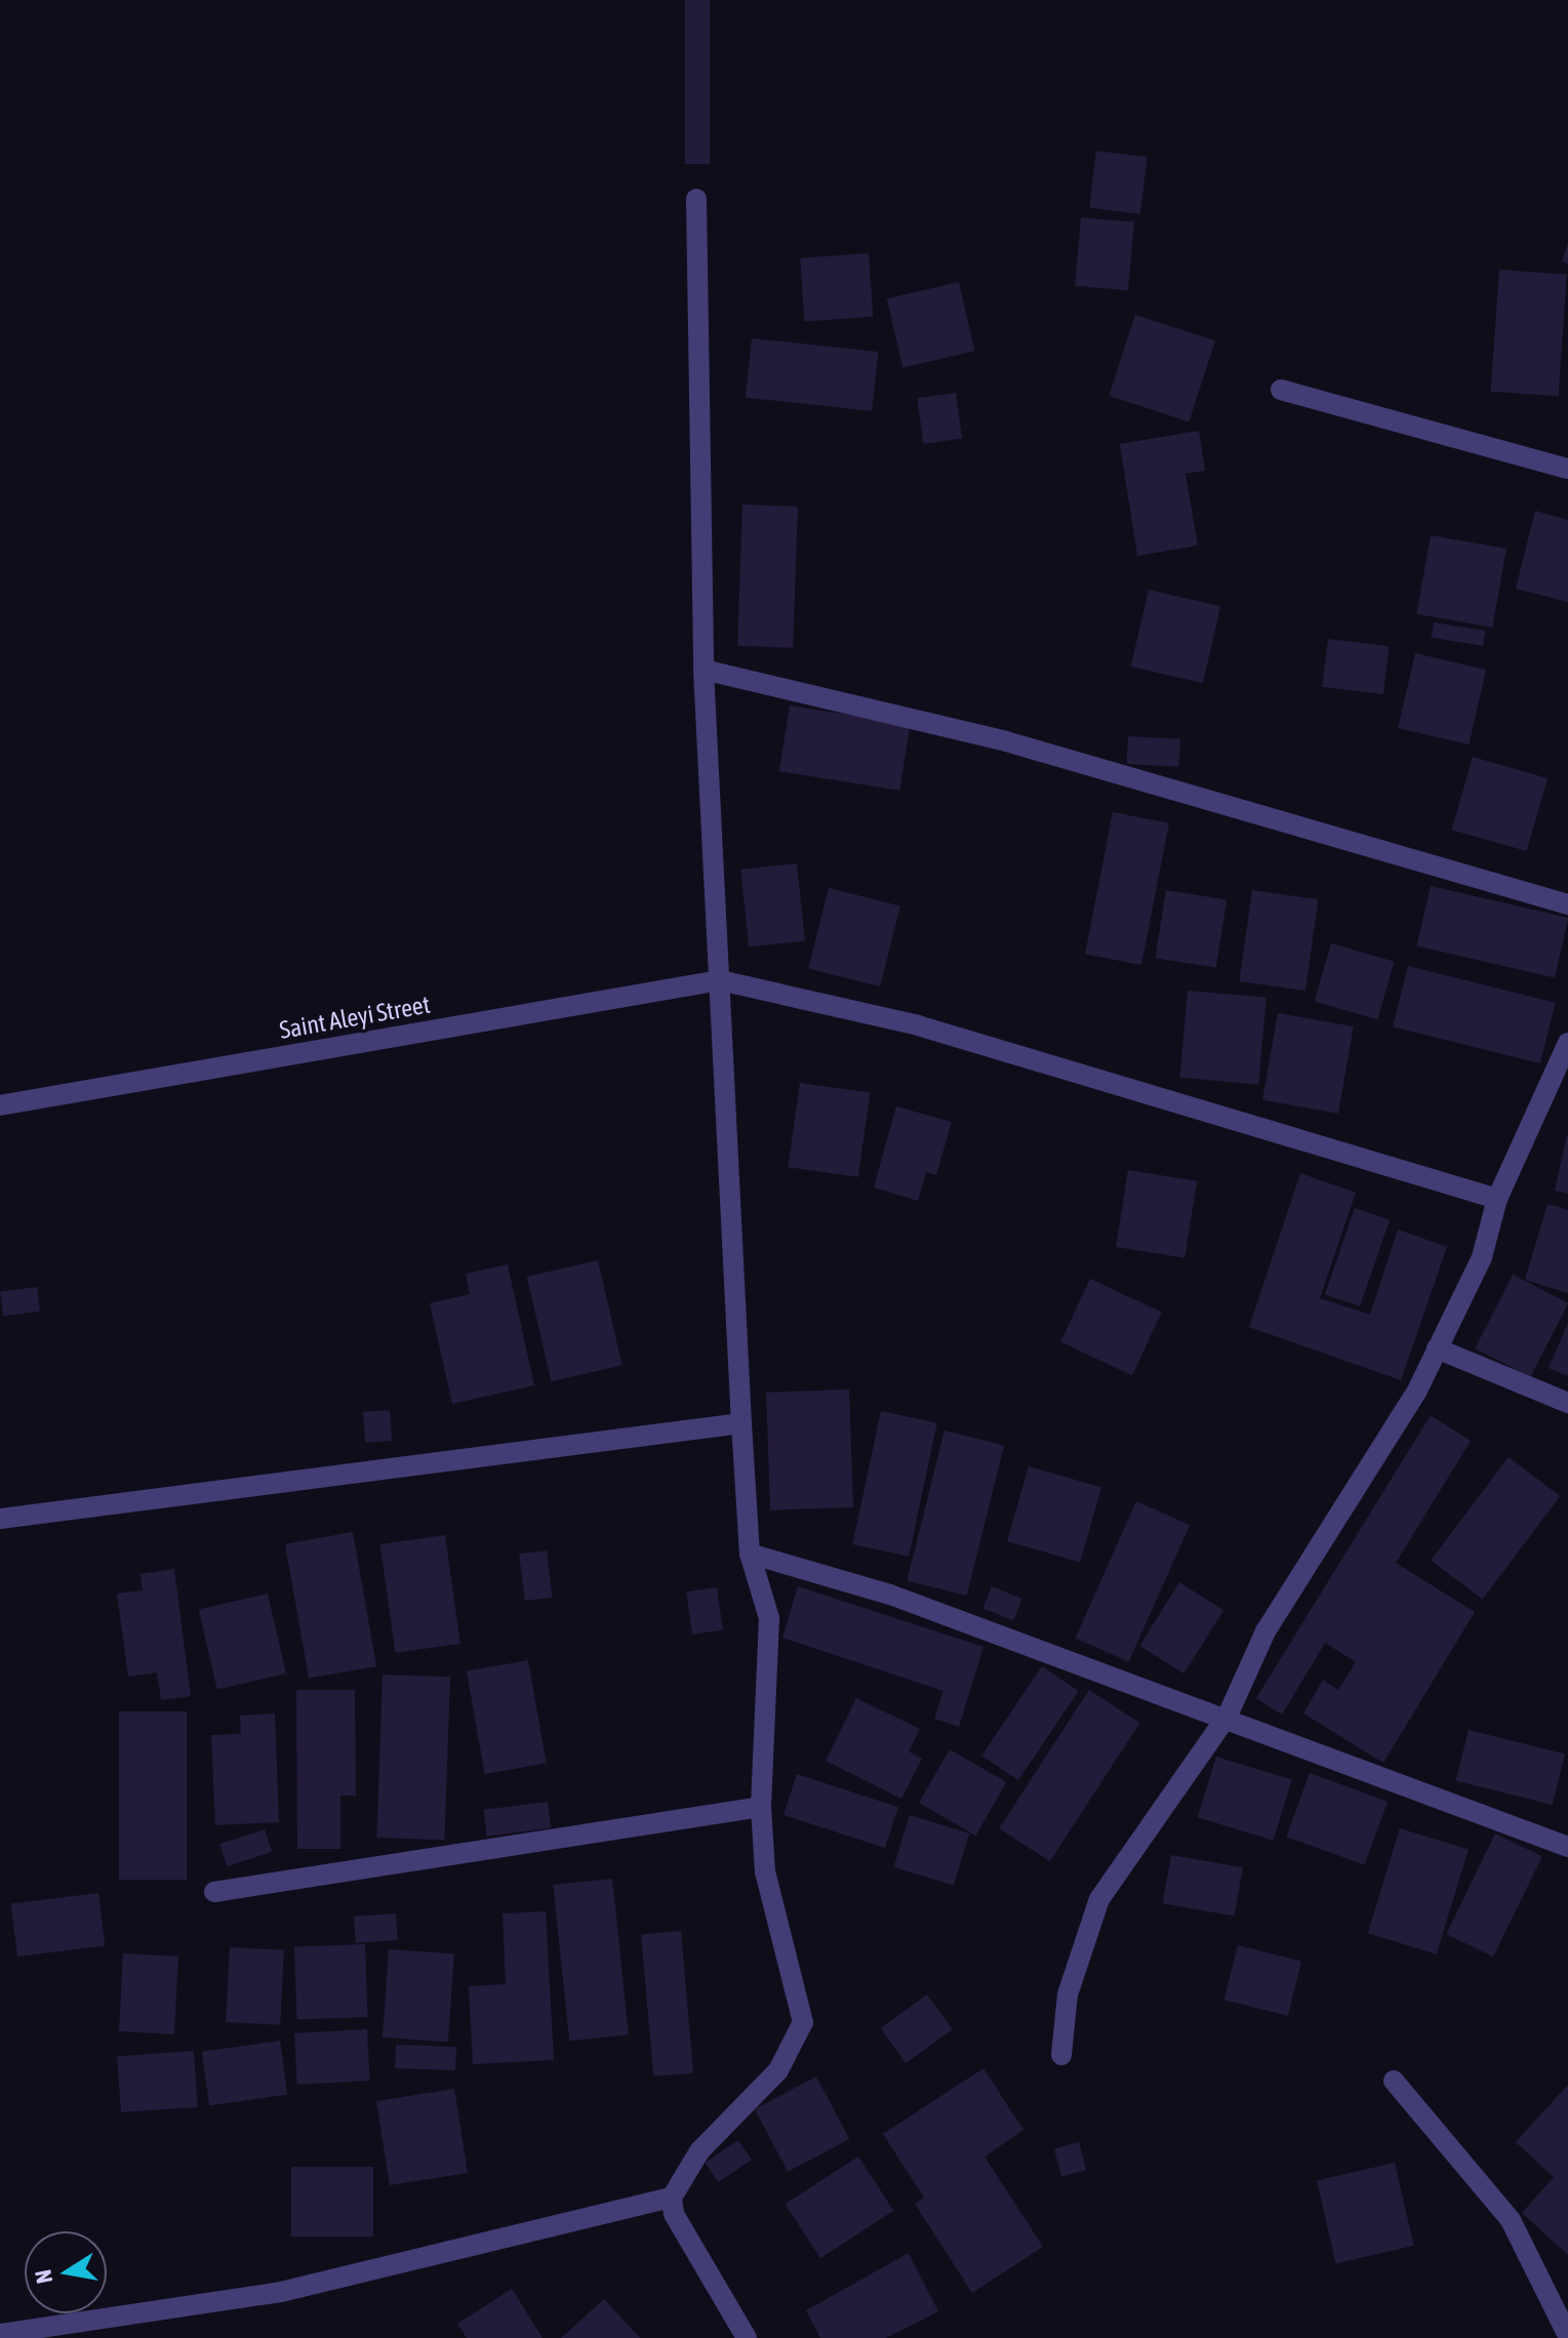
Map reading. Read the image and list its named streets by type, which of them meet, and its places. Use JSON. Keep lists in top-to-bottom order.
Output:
{
  "streets": {
    "street": ["Saint Aleyi Street"]
  },
  "north": "left"
}
